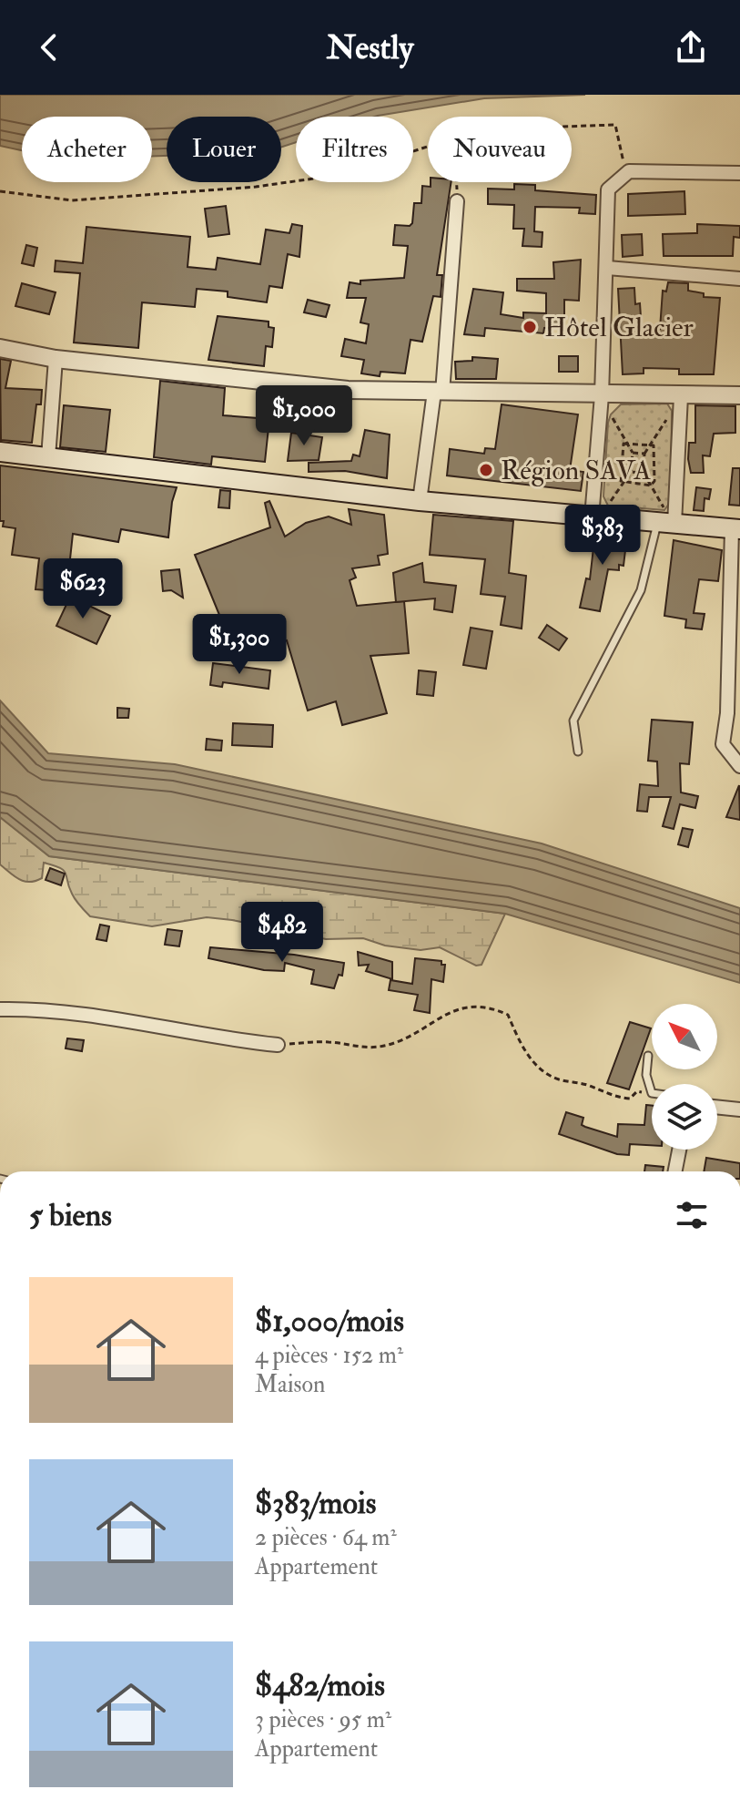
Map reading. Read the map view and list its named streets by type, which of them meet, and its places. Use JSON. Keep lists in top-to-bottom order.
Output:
{
  "places": ["Hôtel Glacier", "Région SAVA"],
  "north": "top left",
  "page": {
    "header": "Nestly",
    "chip": [
      "Acheter",
      "Louer",
      "Filtres",
      "Nouveau"
    ],
    "price": [
      "$1,000",
      "$383",
      "$623",
      "$1,300",
      "$482"
    ],
    "heading": "5 biens",
    "list": [
      {
        "name": "$1,000/mois",
        "note": "4 pièces · 152 m² · Maison"
      },
      {
        "name": "$383/mois",
        "note": "2 pièces · 64 m² · Appartement"
      },
      {
        "name": "$482/mois",
        "note": "3 pièces · 95 m² · Appartement"
      }
    ]
  }
}
